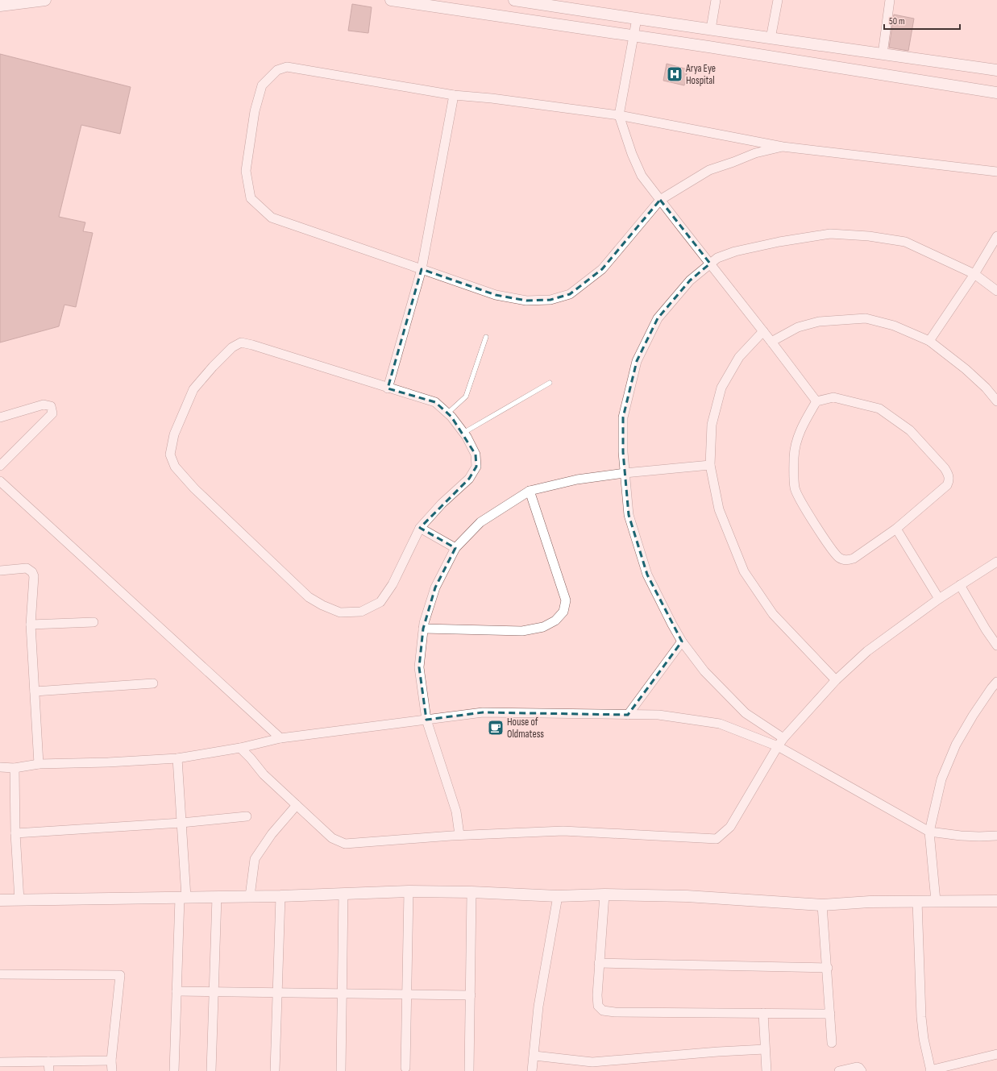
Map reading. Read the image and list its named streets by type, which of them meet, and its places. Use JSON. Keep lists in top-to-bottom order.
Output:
{
  "places": {
    "hospital": ["Arya Eye Hospital"],
    "cafe": ["House of Oldmatess"]
  },
  "scale_bar": "50 m"
}
